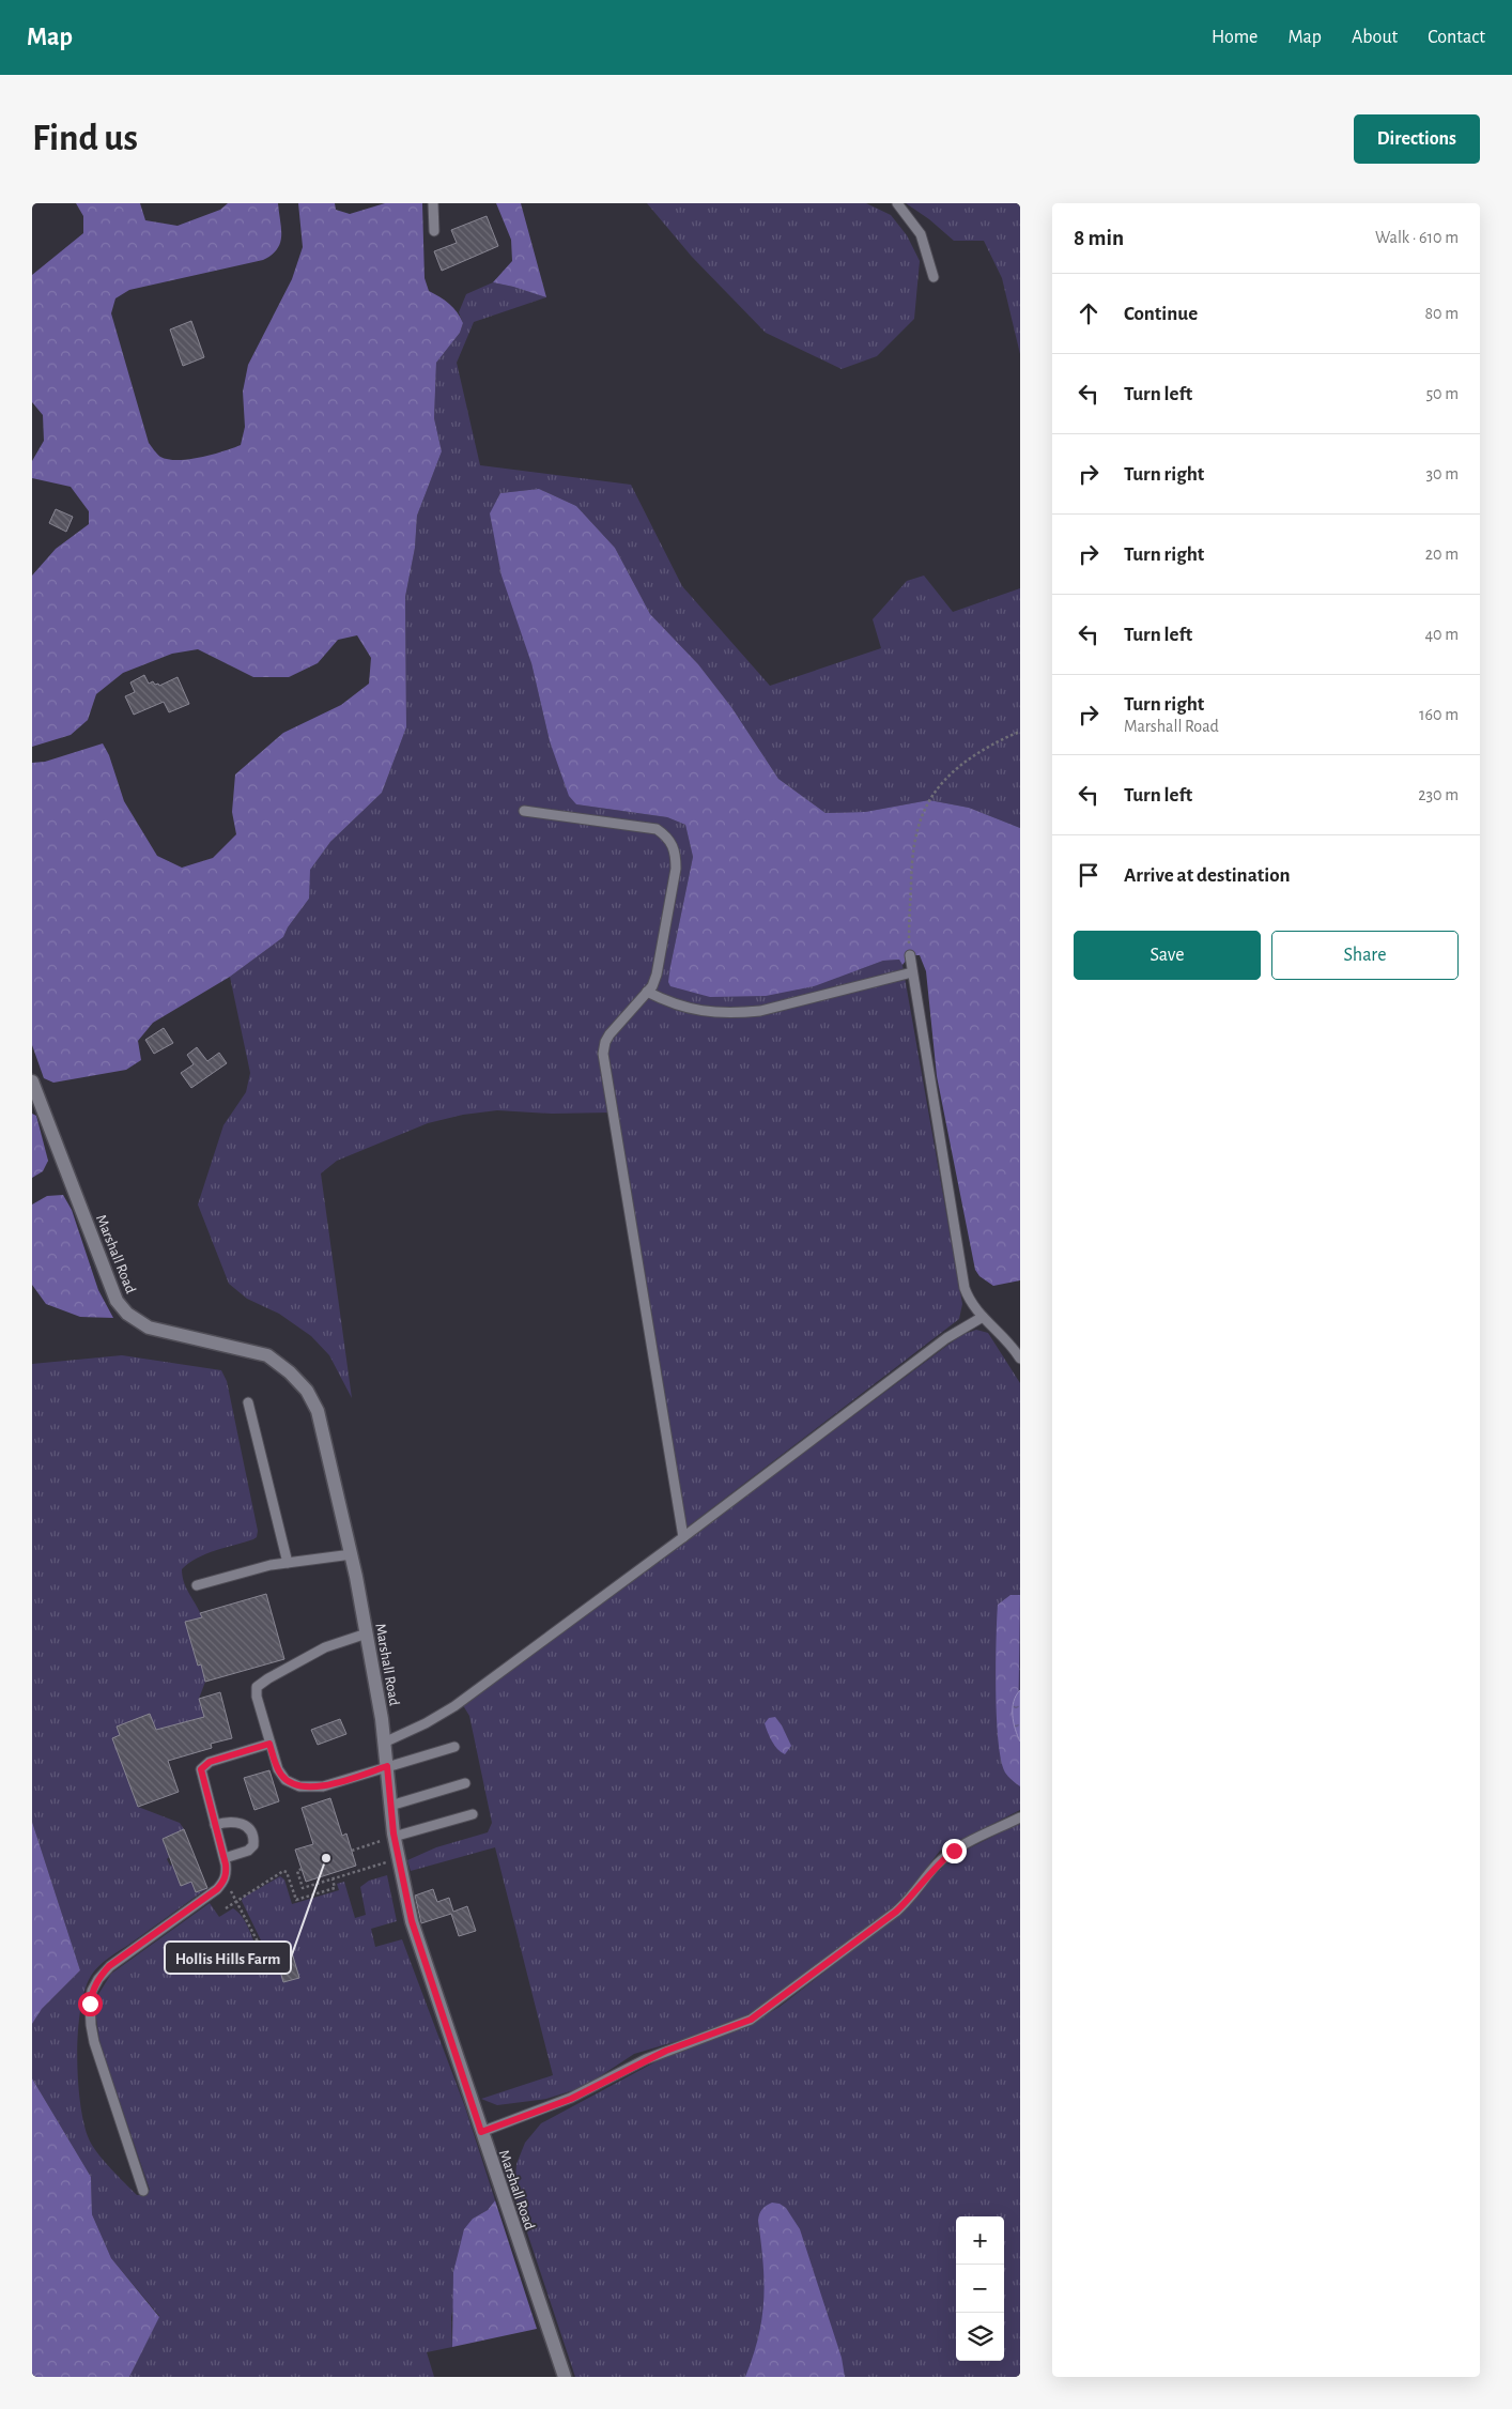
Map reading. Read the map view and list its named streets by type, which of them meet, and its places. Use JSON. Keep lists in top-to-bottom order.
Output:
{
  "streets": {
    "street": ["Marshall Road"]
  },
  "places": ["Hollis Hills Farm"],
  "page": {
    "header": "Map",
    "nav": [
      "Home",
      "Map",
      "About",
      "Contact"
    ],
    "buttons": [
      "Directions",
      ["Save", "Share"]
    ],
    "title": "Find us",
    "heading": ["8 min", "Walk · 610 m"],
    "list": [
      ["Continue", "80 m"],
      ["Turn left", "50 m"],
      ["Turn right", "30 m"],
      ["Turn right", "20 m"],
      ["Turn left", "40 m"],
      ["Turn right", "Marshall Road", "160 m"],
      ["Turn left", "230 m"],
      "Arrive at destination"
    ],
    "map_buttons": ["+", "−"]
  }
}
